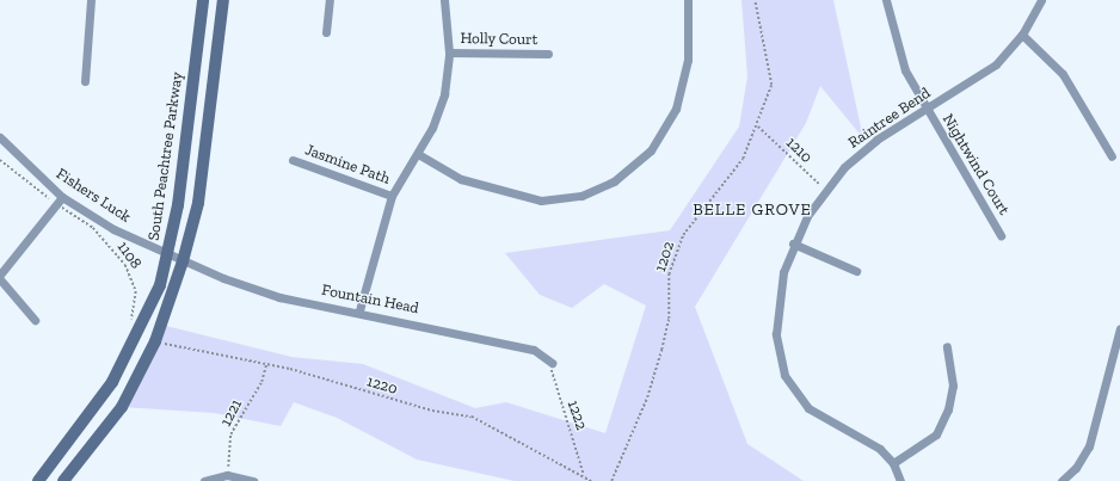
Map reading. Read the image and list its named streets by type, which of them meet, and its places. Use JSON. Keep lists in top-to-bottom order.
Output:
{
  "streets": {
    "main road": ["South Peachtree Parkway"],
    "street": [
      "Holly Court",
      "Raintree Bend",
      "Jasmine Path",
      "Nightwind Court",
      "Fishers Luck",
      "Fountain Head"
    ],
    "path": [
      "1210",
      "1108",
      "1202",
      "1220",
      "1221",
      "1222"
    ]
  },
  "crossings": [
    ["Raintree Bend", "1210"],
    ["Raintree Bend", "Nightwind Court"],
    ["1210", "1202"],
    ["South Peachtree Parkway", "Fishers Luck"],
    ["Fishers Luck", "1108"],
    ["Fishers Luck", "Fountain Head"],
    ["Fountain Head", "1222"],
    ["1220", "1221"],
    ["1220", "1222"]
  ],
  "districts": ["BELLE GROVE"]
}
